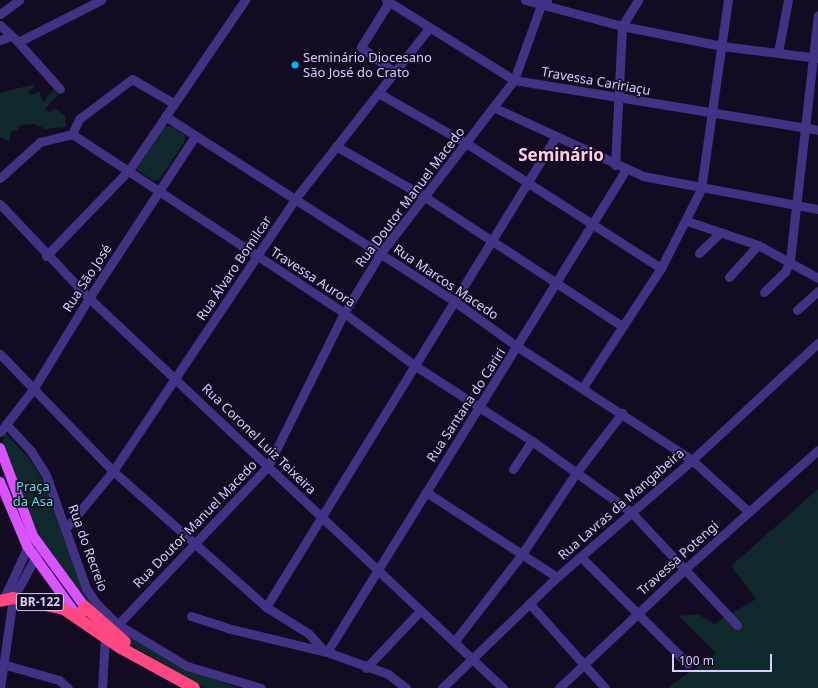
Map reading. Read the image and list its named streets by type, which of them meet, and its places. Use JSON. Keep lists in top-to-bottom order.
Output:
{
  "streets": {
    "highway": ["BR-122"],
    "street": [
      "Travessa Caririaçu",
      "Rua Doutor Manuel Macedo",
      "Rua Álvaro Bomilcar",
      "Travessa Aurora",
      "Rua São José",
      "Rua Marcos Macedo",
      "Rua Santana do Cariri",
      "Rua Coronel Luiz Teixeira",
      "Rua Lavras da Mangabeira",
      "Rua do Recreio",
      "Travessa Potengi"
    ]
  },
  "crossings": [
    ["Travessa Caririaçu", "Rua Doutor Manuel Macedo"],
    ["Travessa Caririaçu", "Rua Álvaro Bomilcar"],
    ["Rua Doutor Manuel Macedo", "Travessa Aurora"],
    ["Rua Doutor Manuel Macedo", "Rua Marcos Macedo"],
    ["Rua Doutor Manuel Macedo", "Rua Coronel Luiz Teixeira"],
    ["Rua Doutor Manuel Macedo", "Rua do Recreio"],
    ["Rua Doutor Manuel Macedo", "BR-122"],
    ["Rua Álvaro Bomilcar", "Travessa Aurora"],
    ["Rua Álvaro Bomilcar", "Rua Marcos Macedo"],
    ["Rua Álvaro Bomilcar", "Rua Coronel Luiz Teixeira"],
    ["Rua Álvaro Bomilcar", "Rua do Recreio"],
    ["Travessa Aurora", "Rua São José"],
    ["Travessa Aurora", "Rua Santana do Cariri"],
    ["Travessa Aurora", "Rua Lavras da Mangabeira"],
    ["Travessa Aurora", "Travessa Potengi"],
    ["Rua São José", "Rua Marcos Macedo"],
    ["Rua São José", "Rua Coronel Luiz Teixeira"],
    ["Rua São José", "Rua do Recreio"],
    ["Rua Marcos Macedo", "Rua Santana do Cariri"],
    ["Rua Marcos Macedo", "Rua Lavras da Mangabeira"],
    ["Rua Marcos Macedo", "Travessa Potengi"],
    ["Rua Santana do Cariri", "Rua Coronel Luiz Teixeira"],
    ["Rua Coronel Luiz Teixeira", "Rua Lavras da Mangabeira"],
    ["Rua do Recreio", "BR-122"]
  ],
  "districts": ["Seminário"],
  "parks": ["Praça da Asa"],
  "places": ["Seminário Diocesano São José do Crato"],
  "scale_bar": "100 m"
}
